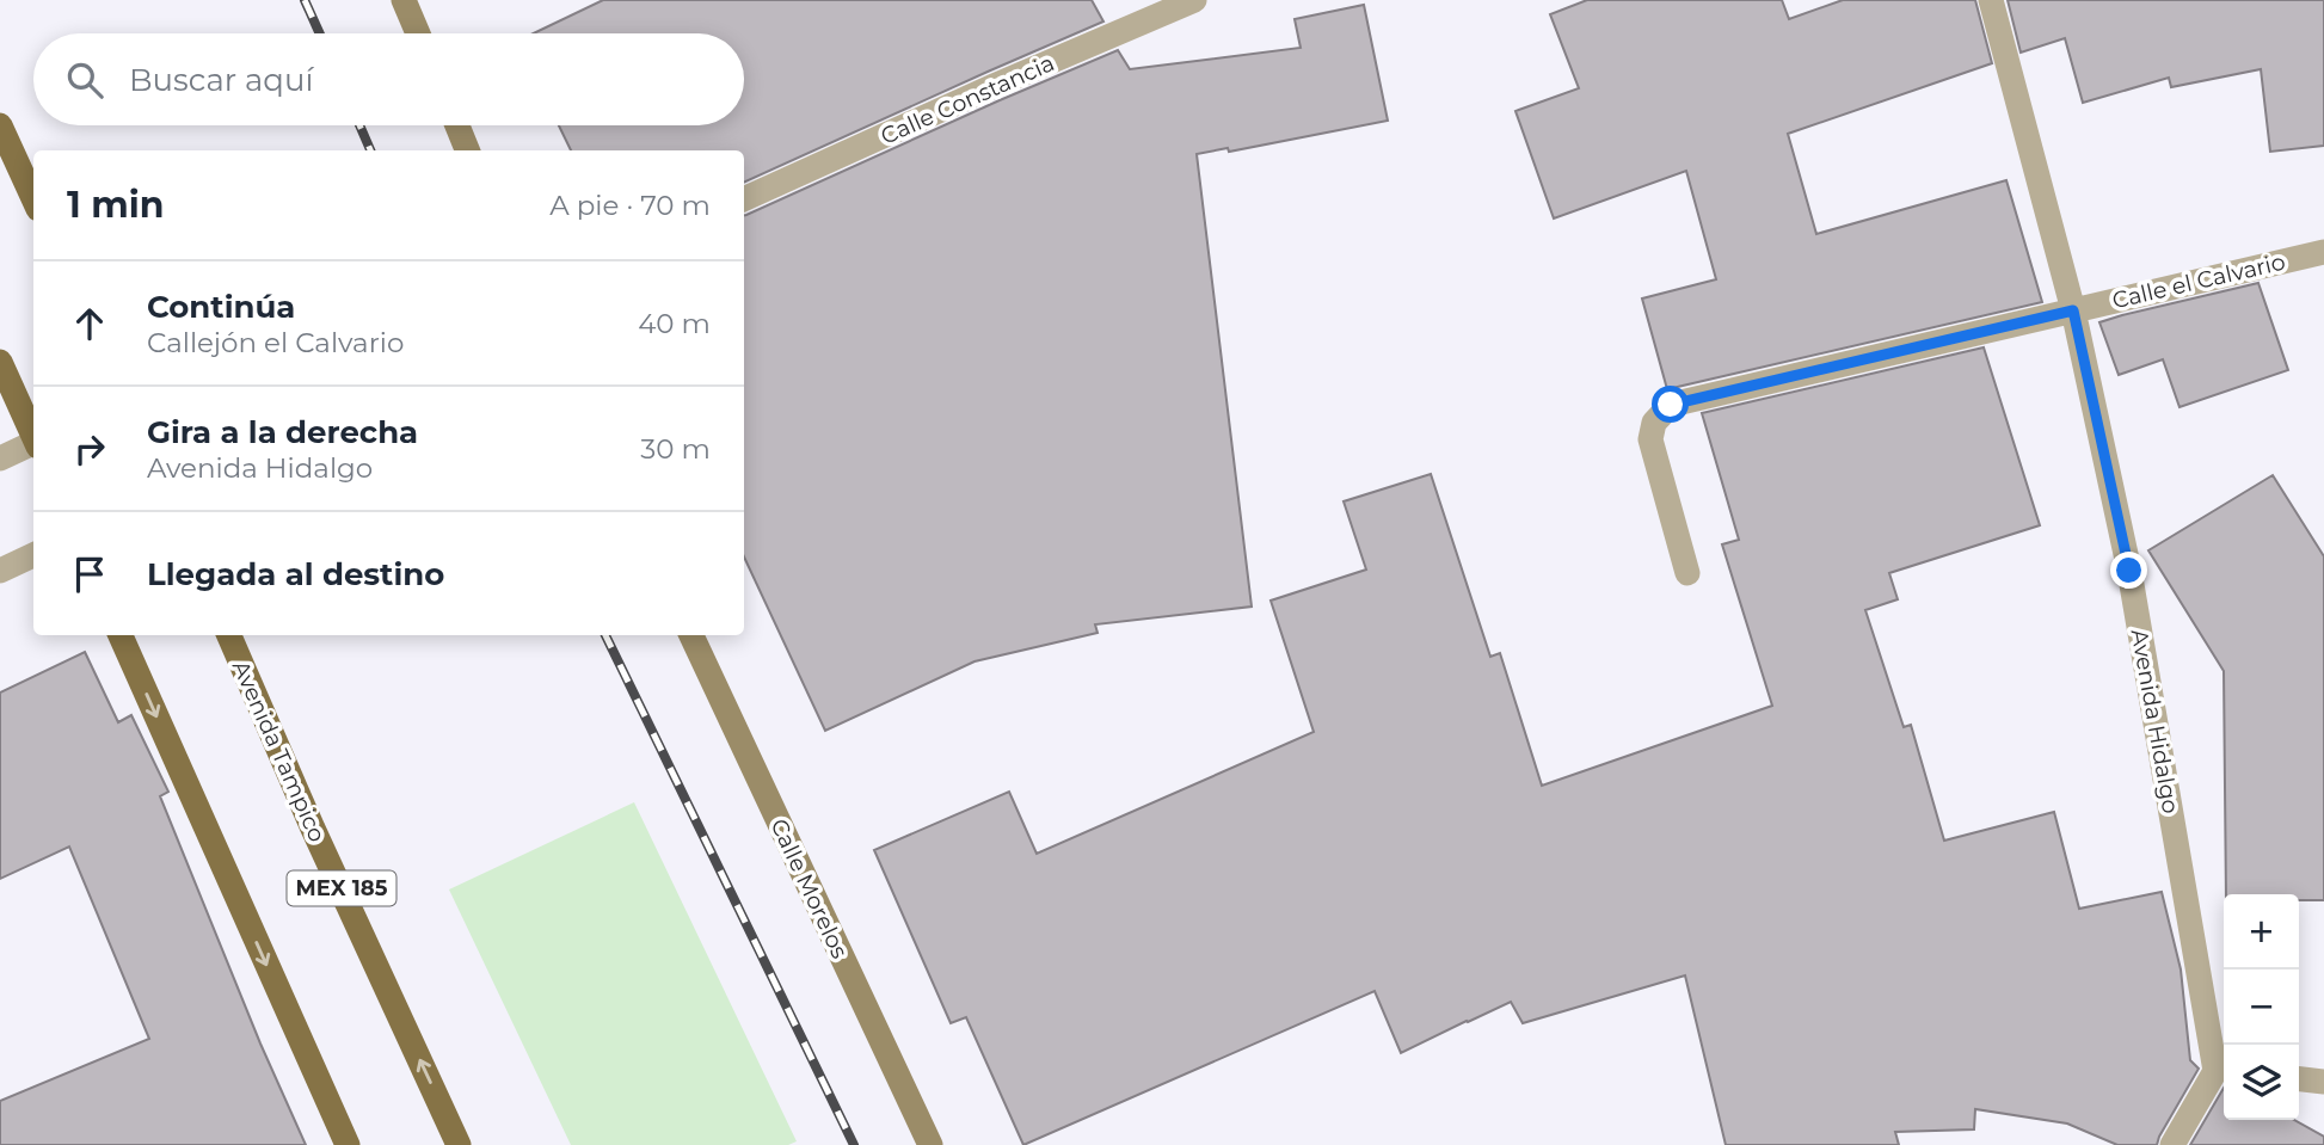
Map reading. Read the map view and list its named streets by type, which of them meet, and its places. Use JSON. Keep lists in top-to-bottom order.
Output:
{
  "streets": {
    "main road": ["Avenida Tampico", "MEX 185"],
    "street": [
      "Calle Constancia",
      "Calle el Calvario",
      "Avenida Hidalgo",
      "Calle Morelos"
    ]
  },
  "crossings": [
    ["Calle el Calvario", "Avenida Hidalgo"]
  ],
  "page": {
    "search": "Buscar aquí",
    "heading": ["1 min", "A pie · 70 m"],
    "list": [
      ["Continúa", "Callejón el Calvario", "40 m"],
      ["Gira a la derecha", "Avenida Hidalgo", "30 m"],
      "Llegada al destino"
    ],
    "map_buttons": ["+", "−"]
  }
}
